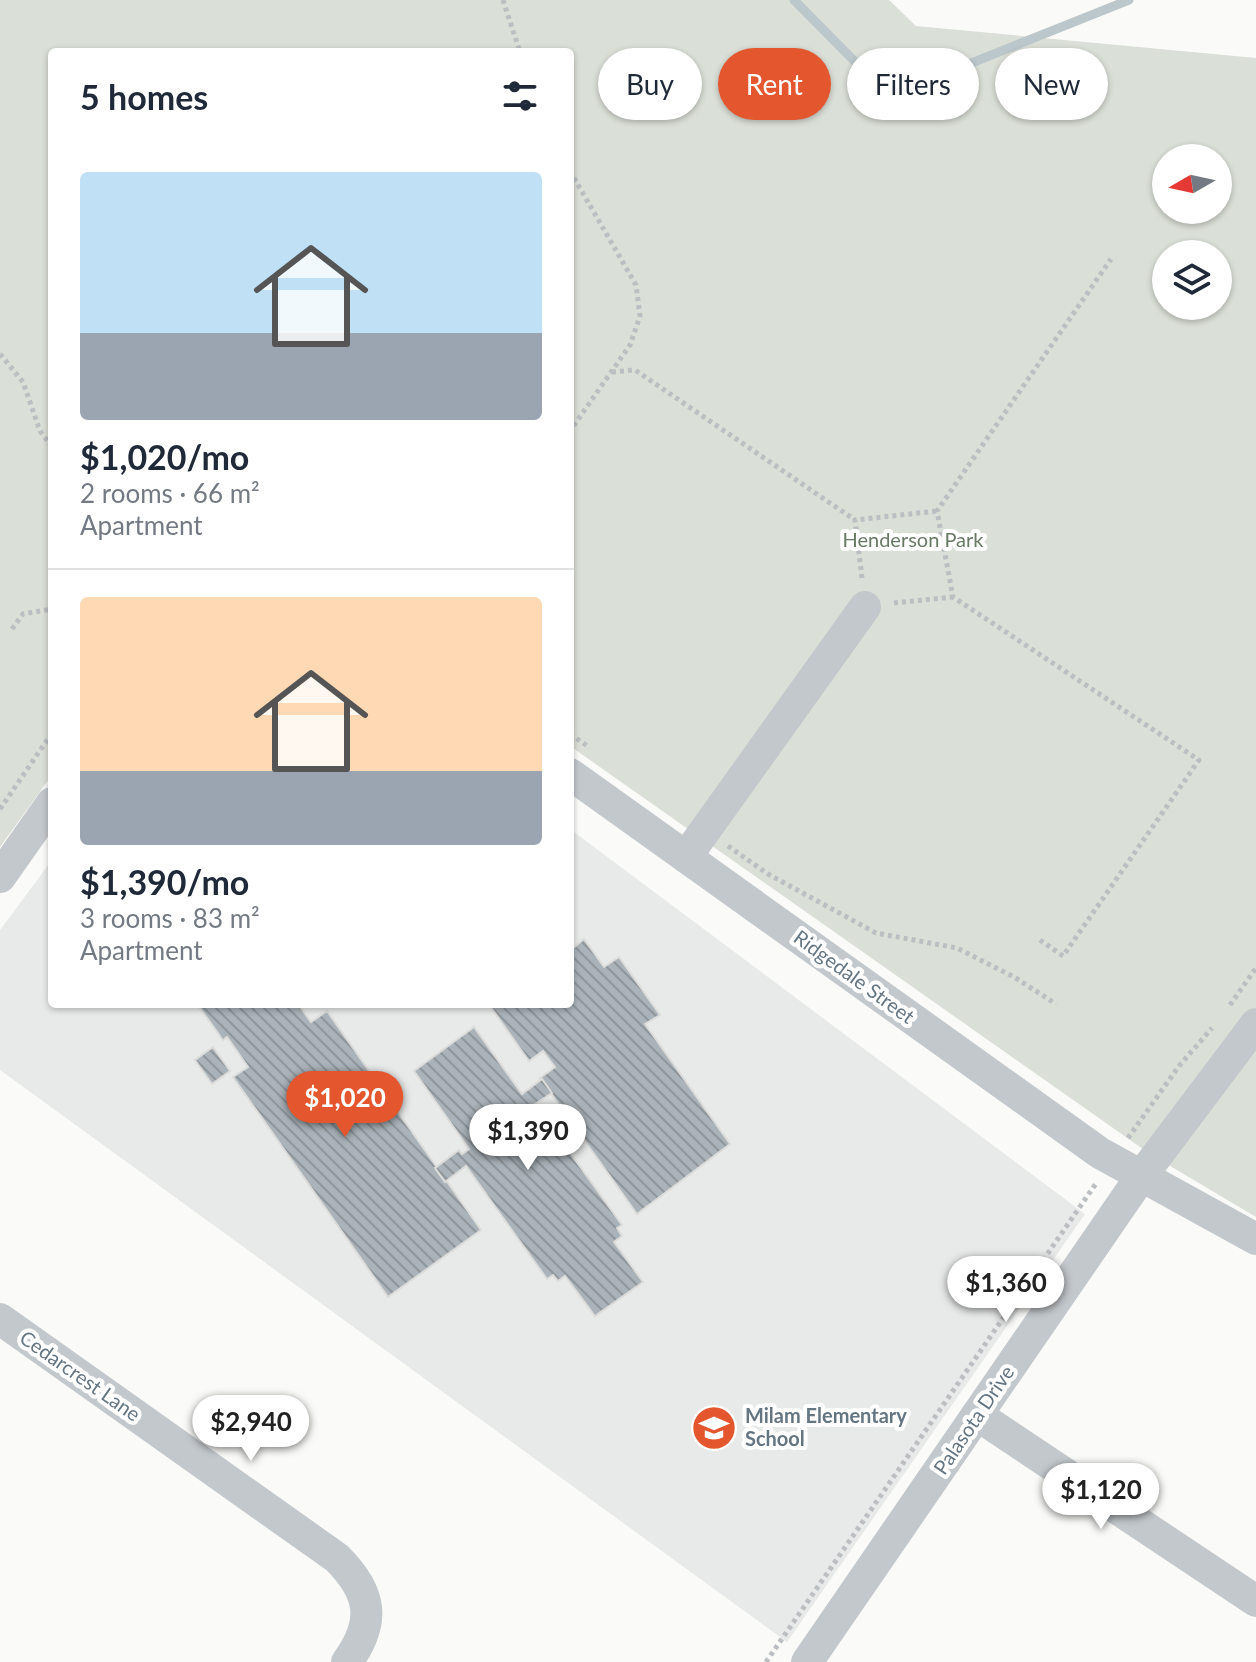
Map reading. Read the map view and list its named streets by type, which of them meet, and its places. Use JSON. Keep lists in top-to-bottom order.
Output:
{
  "streets": {
    "street": ["Ridgedale Street", "Cedarcrest Lane", "Palasota Drive"]
  },
  "crossings": [
    ["Ridgedale Street", "Palasota Drive"]
  ],
  "parks": ["Henderson Park"],
  "places": {
    "school or university": ["Milam Elementary School"]
  },
  "north": "left",
  "page": {
    "chip": [
      "Buy",
      "Rent",
      "Filters",
      "New"
    ],
    "heading": "5 homes",
    "list": [
      {
        "name": "$1,020/mo",
        "note": "2 rooms · 66 m² · Apartment"
      },
      {
        "name": "$1,390/mo",
        "note": "3 rooms · 83 m² · Apartment"
      }
    ],
    "price": [
      "$1,020",
      "$1,390",
      "$1,360",
      "$2,940",
      "$1,120"
    ]
  }
}
